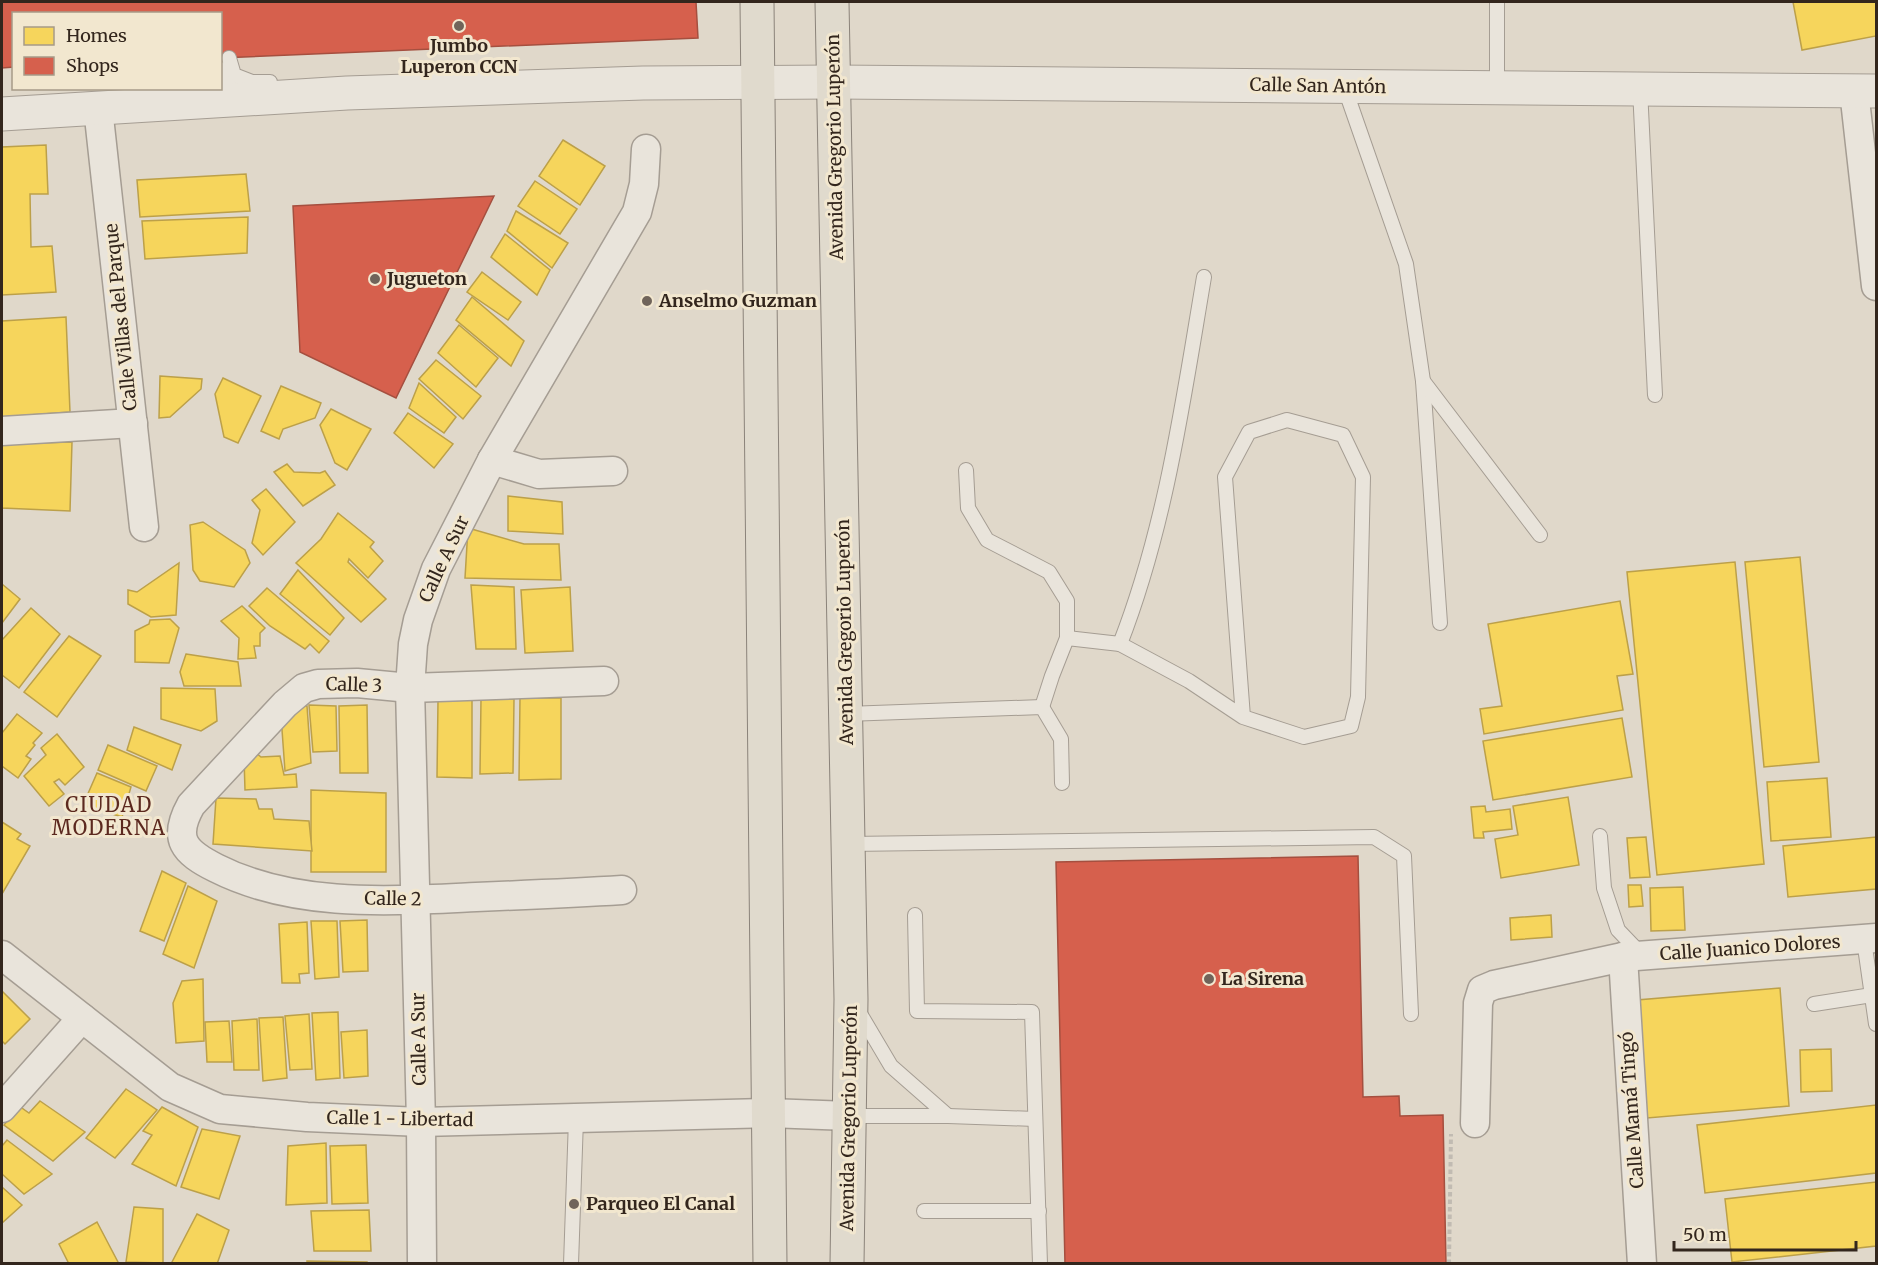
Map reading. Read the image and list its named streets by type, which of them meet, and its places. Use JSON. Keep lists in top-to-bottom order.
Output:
{
  "streets": {
    "main road": ["Avenida Gregorio Luperón"],
    "street": [
      "Calle San Antón",
      "Calle Villas del Parque",
      "Calle A Sur",
      "Calle 3",
      "Calle 2",
      "Calle Juanico Dolores",
      "Calle Mamá Tingó",
      "Calle 1 - Libertad"
    ]
  },
  "crossings": [
    ["Calle San Antón", "Avenida Gregorio Luperón"],
    ["Calle San Antón", "Calle Villas del Parque"],
    ["Avenida Gregorio Luperón", "Calle 1 - Libertad"],
    ["Calle A Sur", "Calle 3"],
    ["Calle A Sur", "Calle 2"],
    ["Calle A Sur", "Calle 1 - Libertad"],
    ["Calle 3", "Calle 2"],
    ["Calle Juanico Dolores", "Calle Mamá Tingó"]
  ],
  "districts": ["CIUDAD MODERNA"],
  "places": [
    "Jumbo Luperon CCN",
    "Jugueton",
    "Anselmo Guzman",
    "La Sirena",
    "Parqueo El Canal"
  ],
  "legend": ["Homes", "Shops"],
  "scale_bar": "50 m"
}
